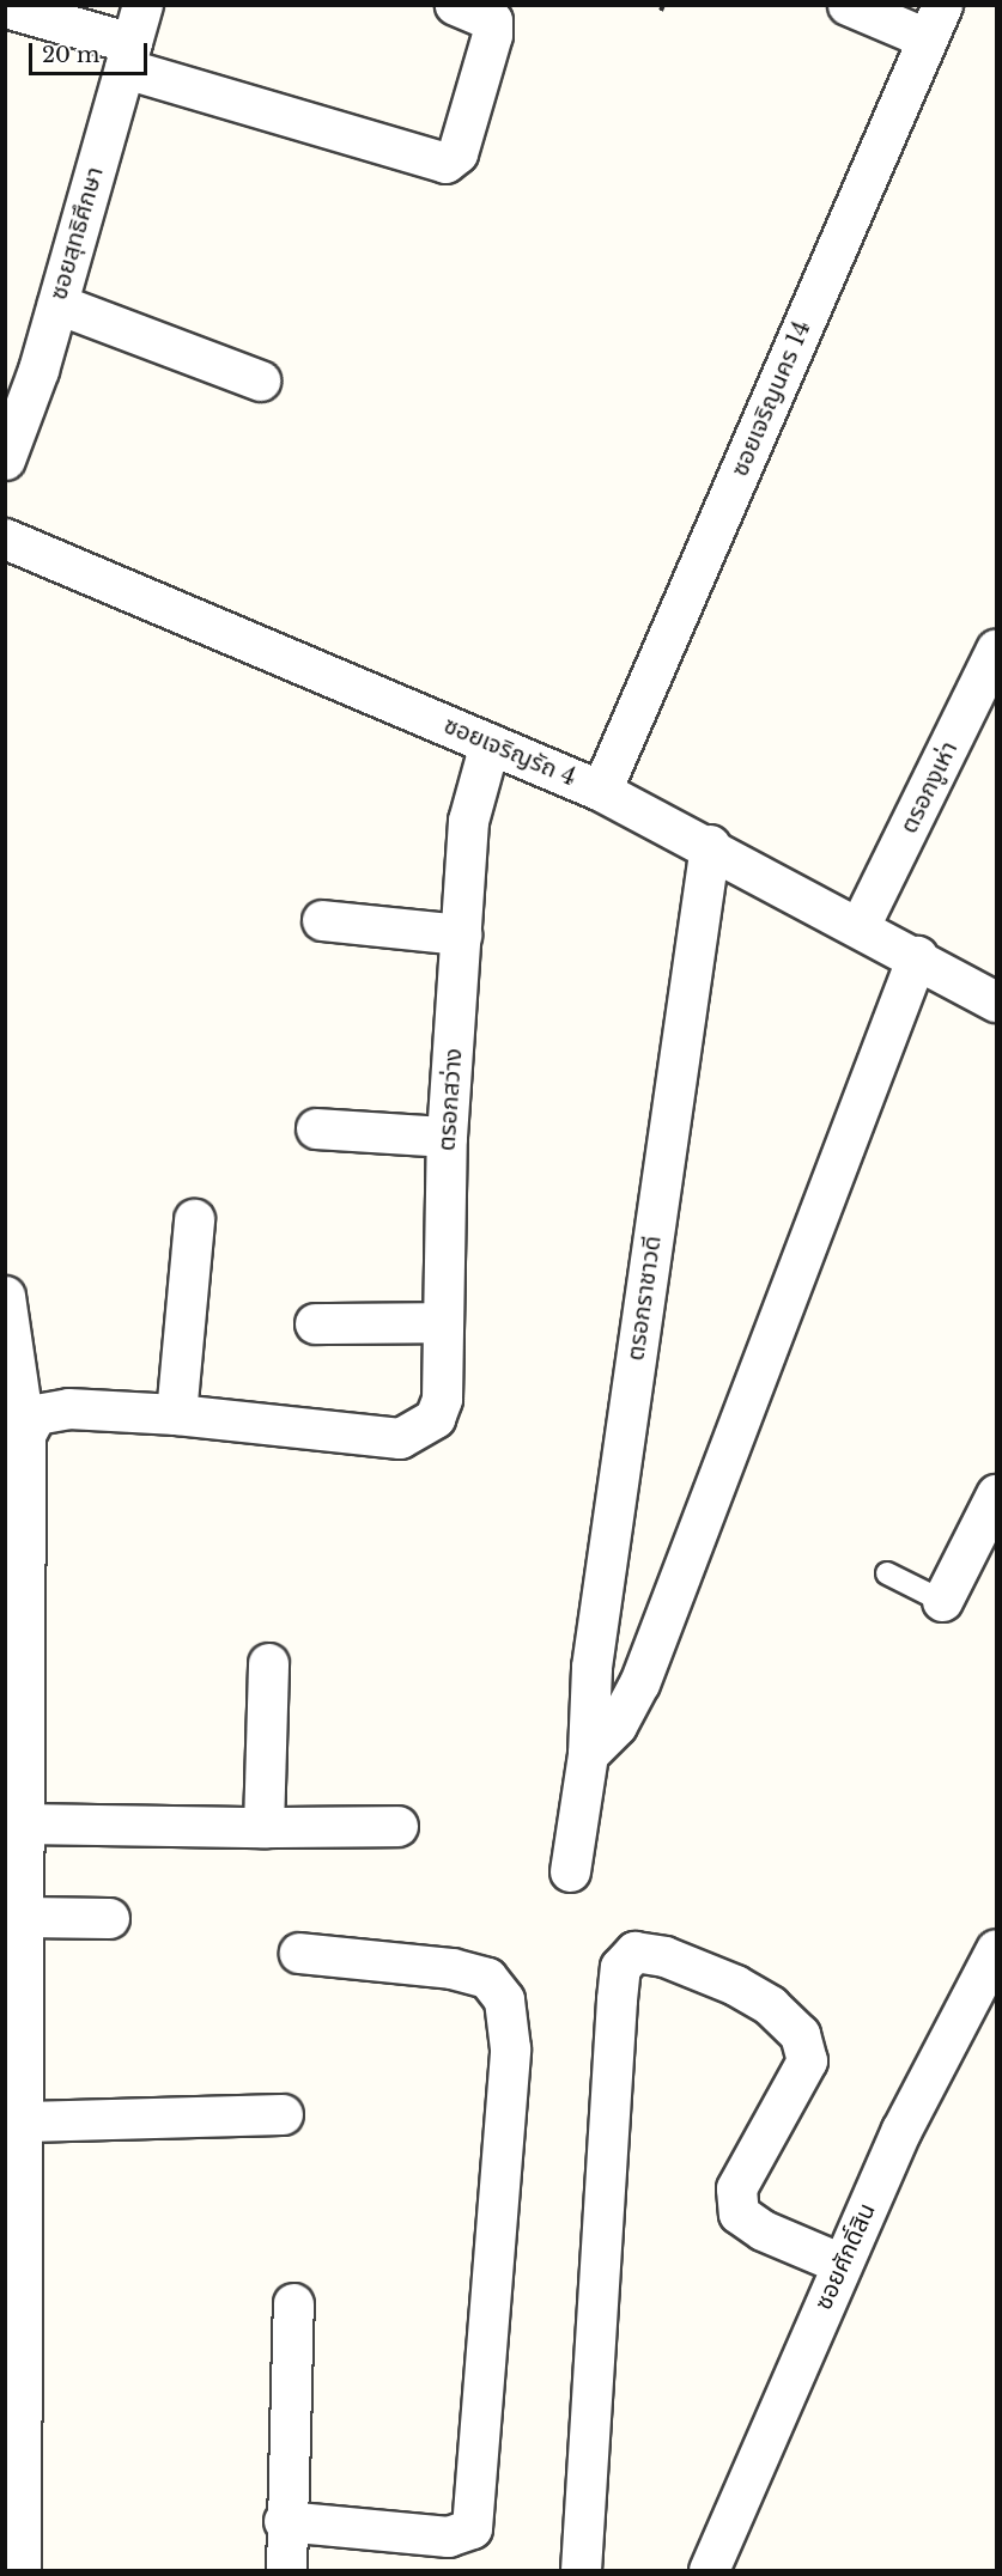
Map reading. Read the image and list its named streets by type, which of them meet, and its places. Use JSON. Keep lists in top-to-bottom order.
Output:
{
  "streets": {
    "street": [
      "ซอยสุทธิศึกษา",
      "ซอยเจริญนคร 14",
      "ซอยเจริญรัถ 4",
      "ตรอกงูเห่า",
      "ตรอกสว่าง",
      "ตรอกราชาวดี",
      "ซอยศักดิ์สิน"
    ]
  },
  "crossings": [
    ["ซอยเจริญนคร 14", "ซอยเจริญรัถ 4"],
    ["ซอยเจริญรัถ 4", "ตรอกงูเห่า"],
    ["ซอยเจริญรัถ 4", "ตรอกสว่าง"],
    ["ซอยเจริญรัถ 4", "ตรอกราชาวดี"]
  ],
  "scale_bar": "20 m"
}
